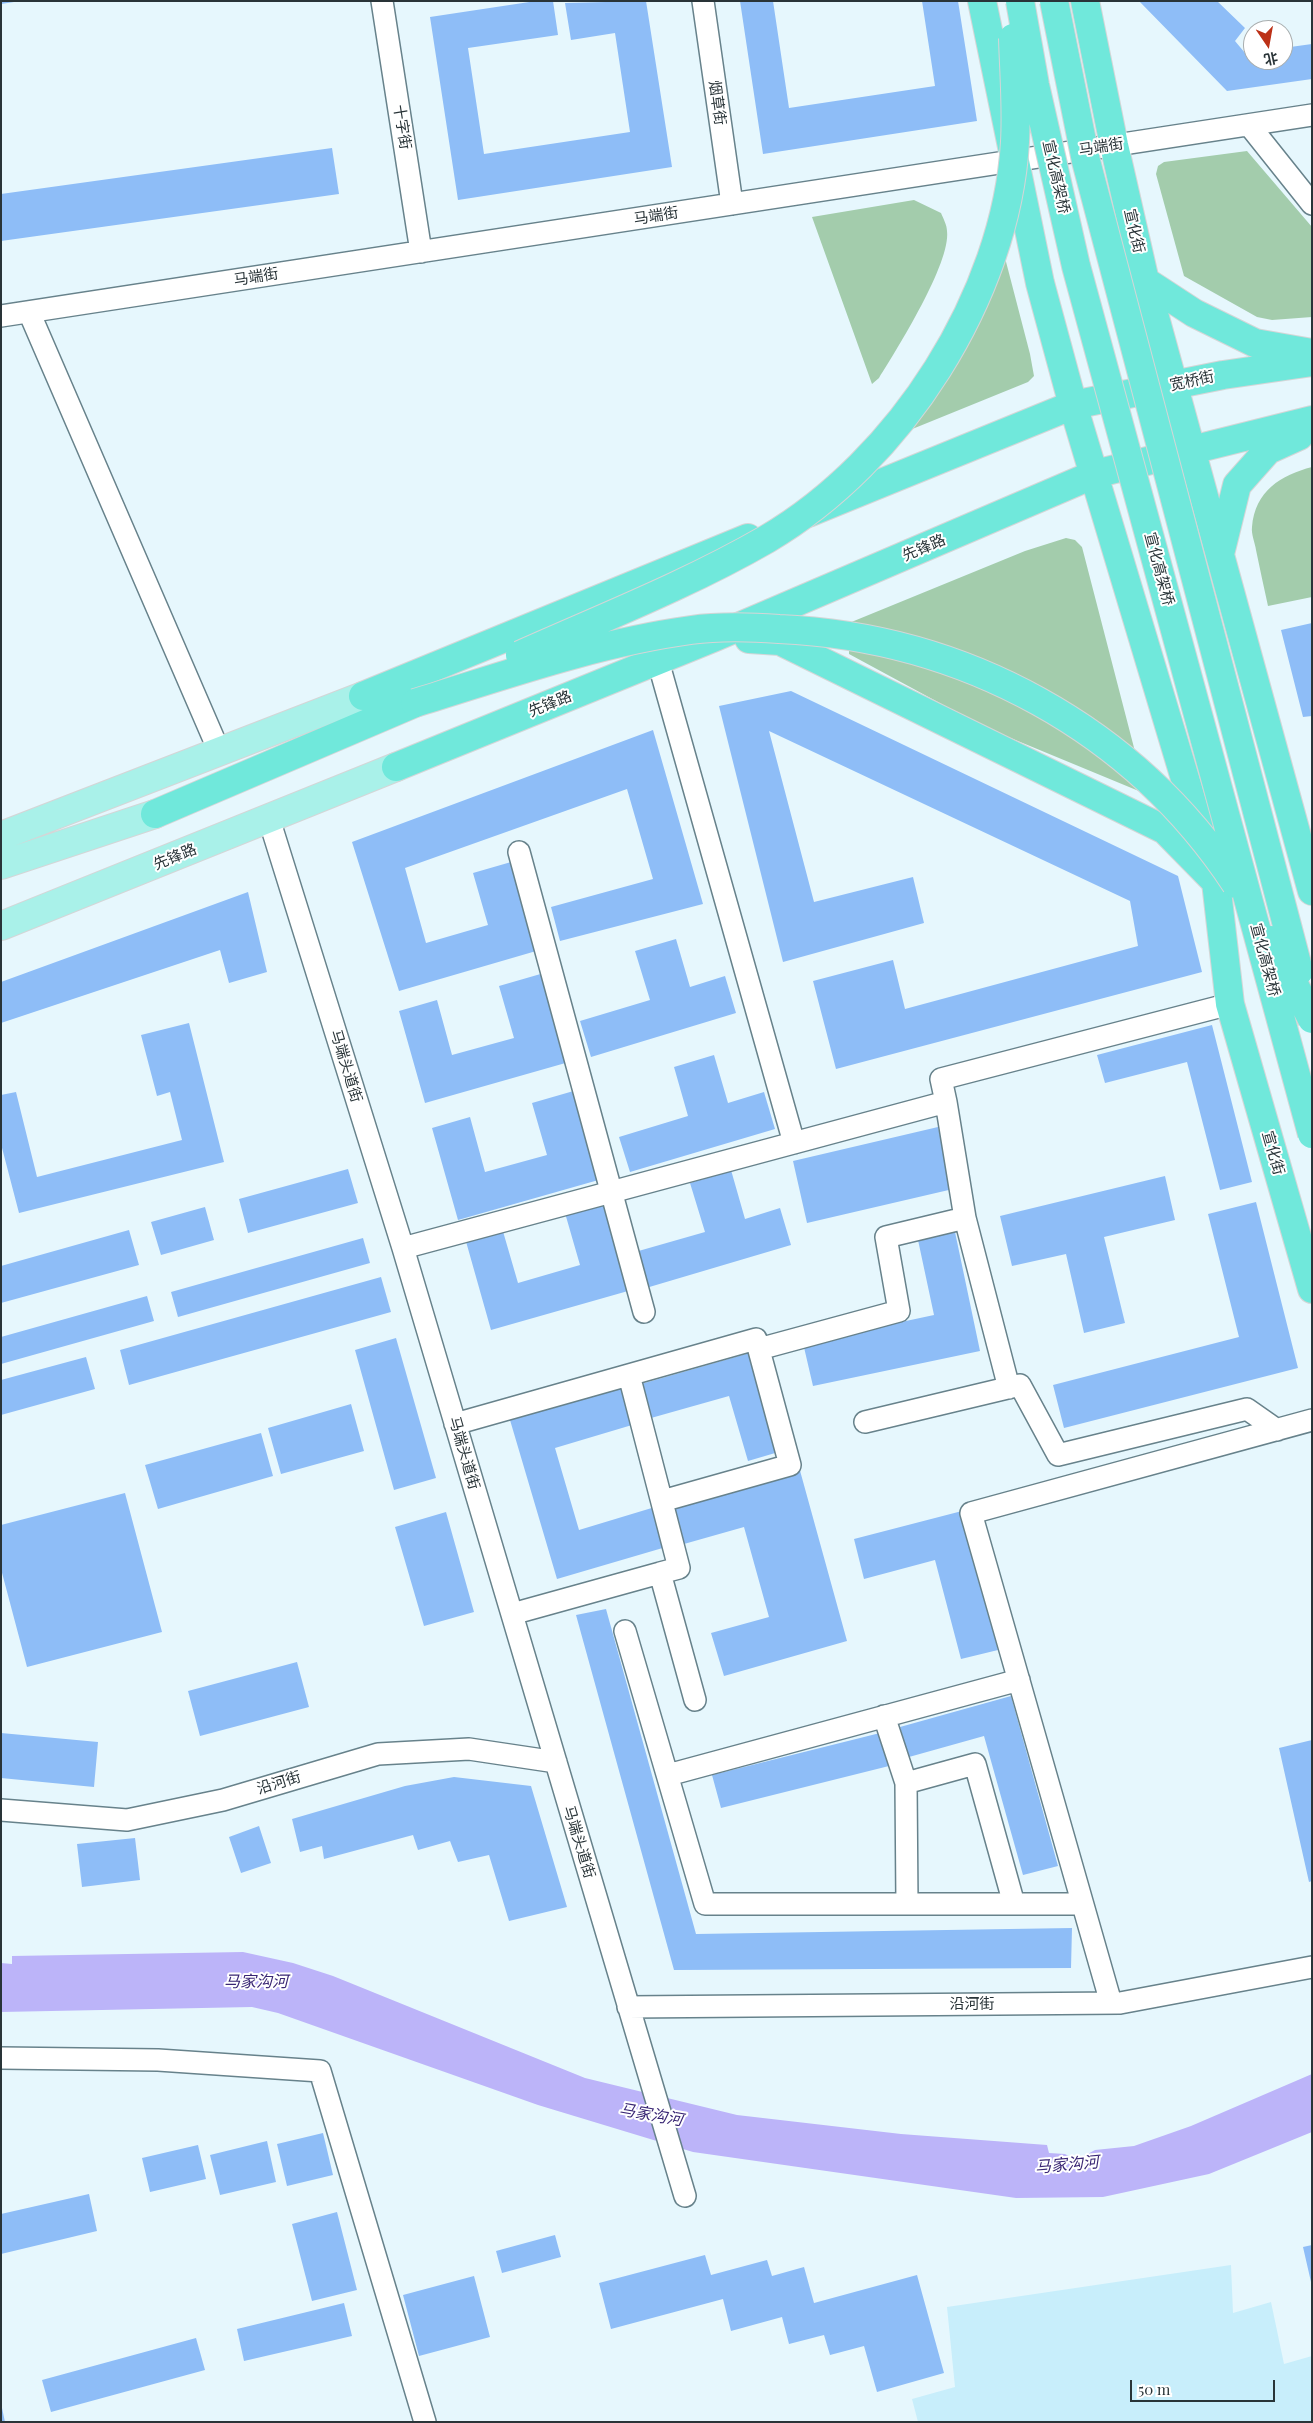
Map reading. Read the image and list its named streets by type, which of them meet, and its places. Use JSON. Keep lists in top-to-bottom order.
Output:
{
  "streets": {
    "highway": [
      "宣化高架桥",
      "宣化街",
      "宽桥街",
      "先锋路"
    ],
    "street": [
      "烟草街",
      "十字街",
      "马端街",
      "马端头道街",
      "沿河街"
    ]
  },
  "crossings": [
    ["烟草街", "马端街"],
    ["十字街", "马端街"],
    ["马端街", "宣化街"],
    ["宣化街", "宽桥街"],
    ["宣化街", "先锋路"],
    ["先锋路", "马端头道街"],
    ["马端头道街", "沿河街"]
  ],
  "water": ["马家沟河"],
  "scale_bar": "50 m",
  "north": "bottom"
}
